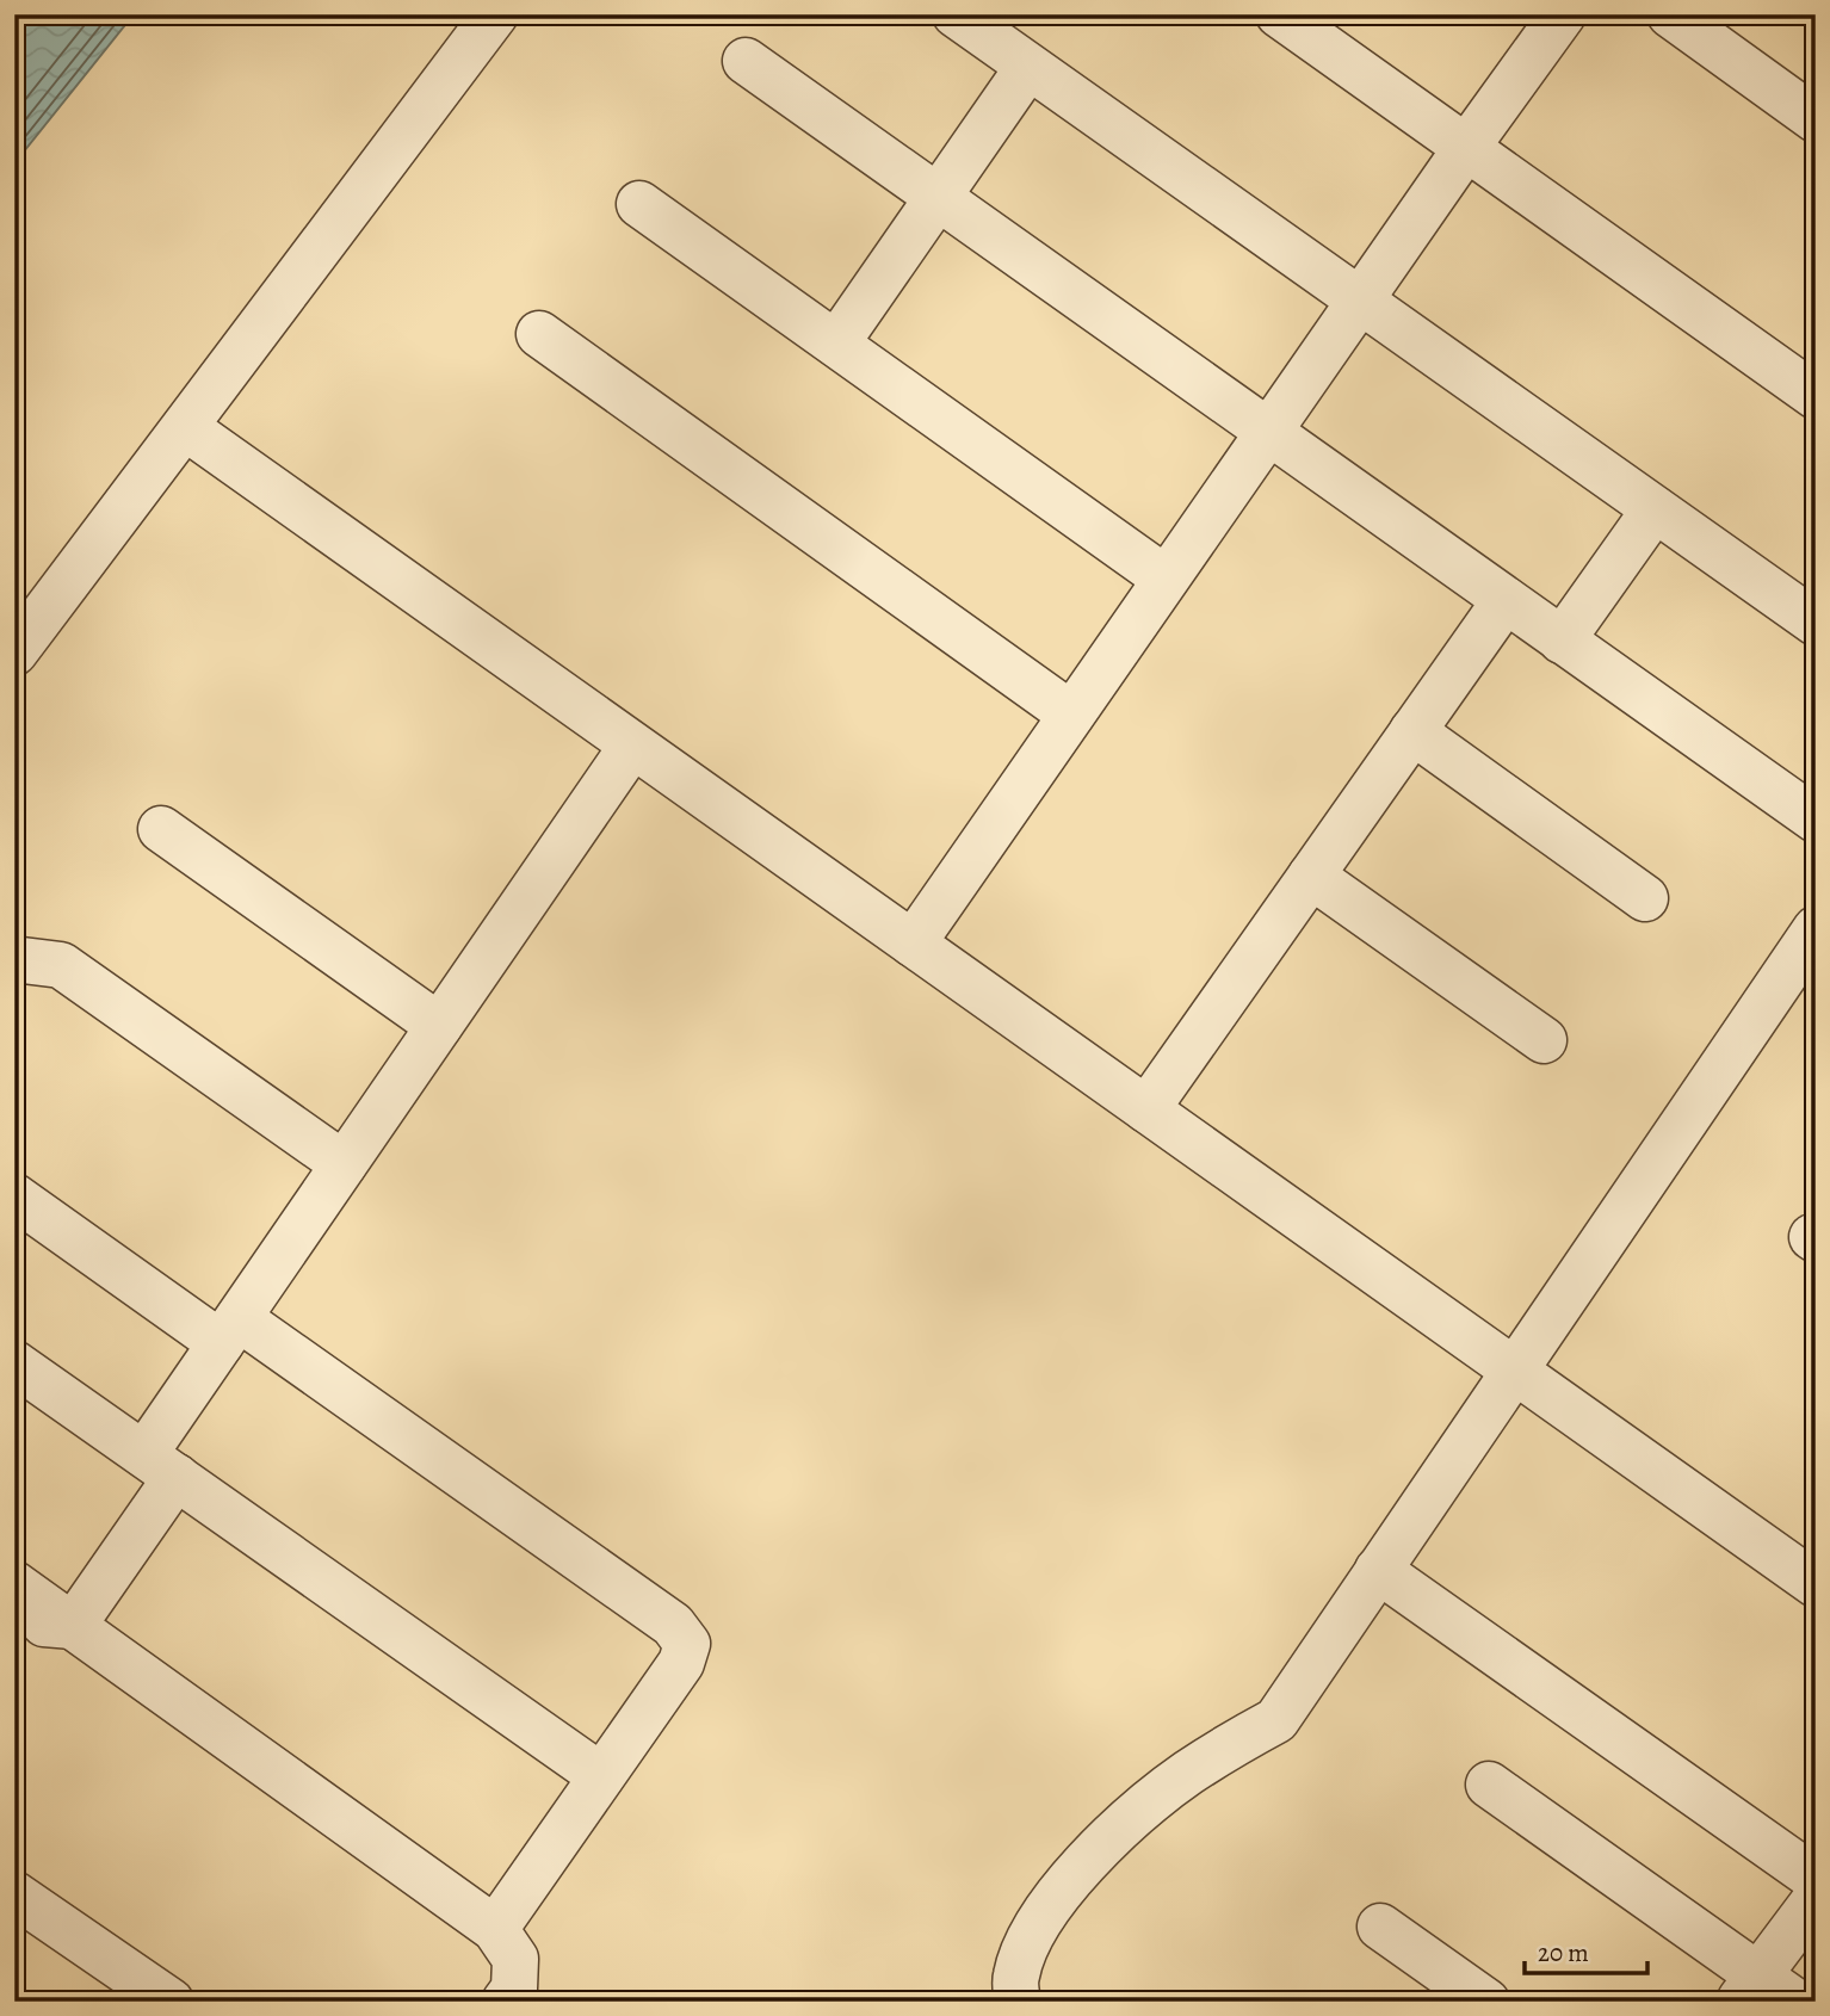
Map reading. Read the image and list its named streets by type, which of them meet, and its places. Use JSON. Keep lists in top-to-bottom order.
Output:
{
  "scale_bar": "20 m"
}
